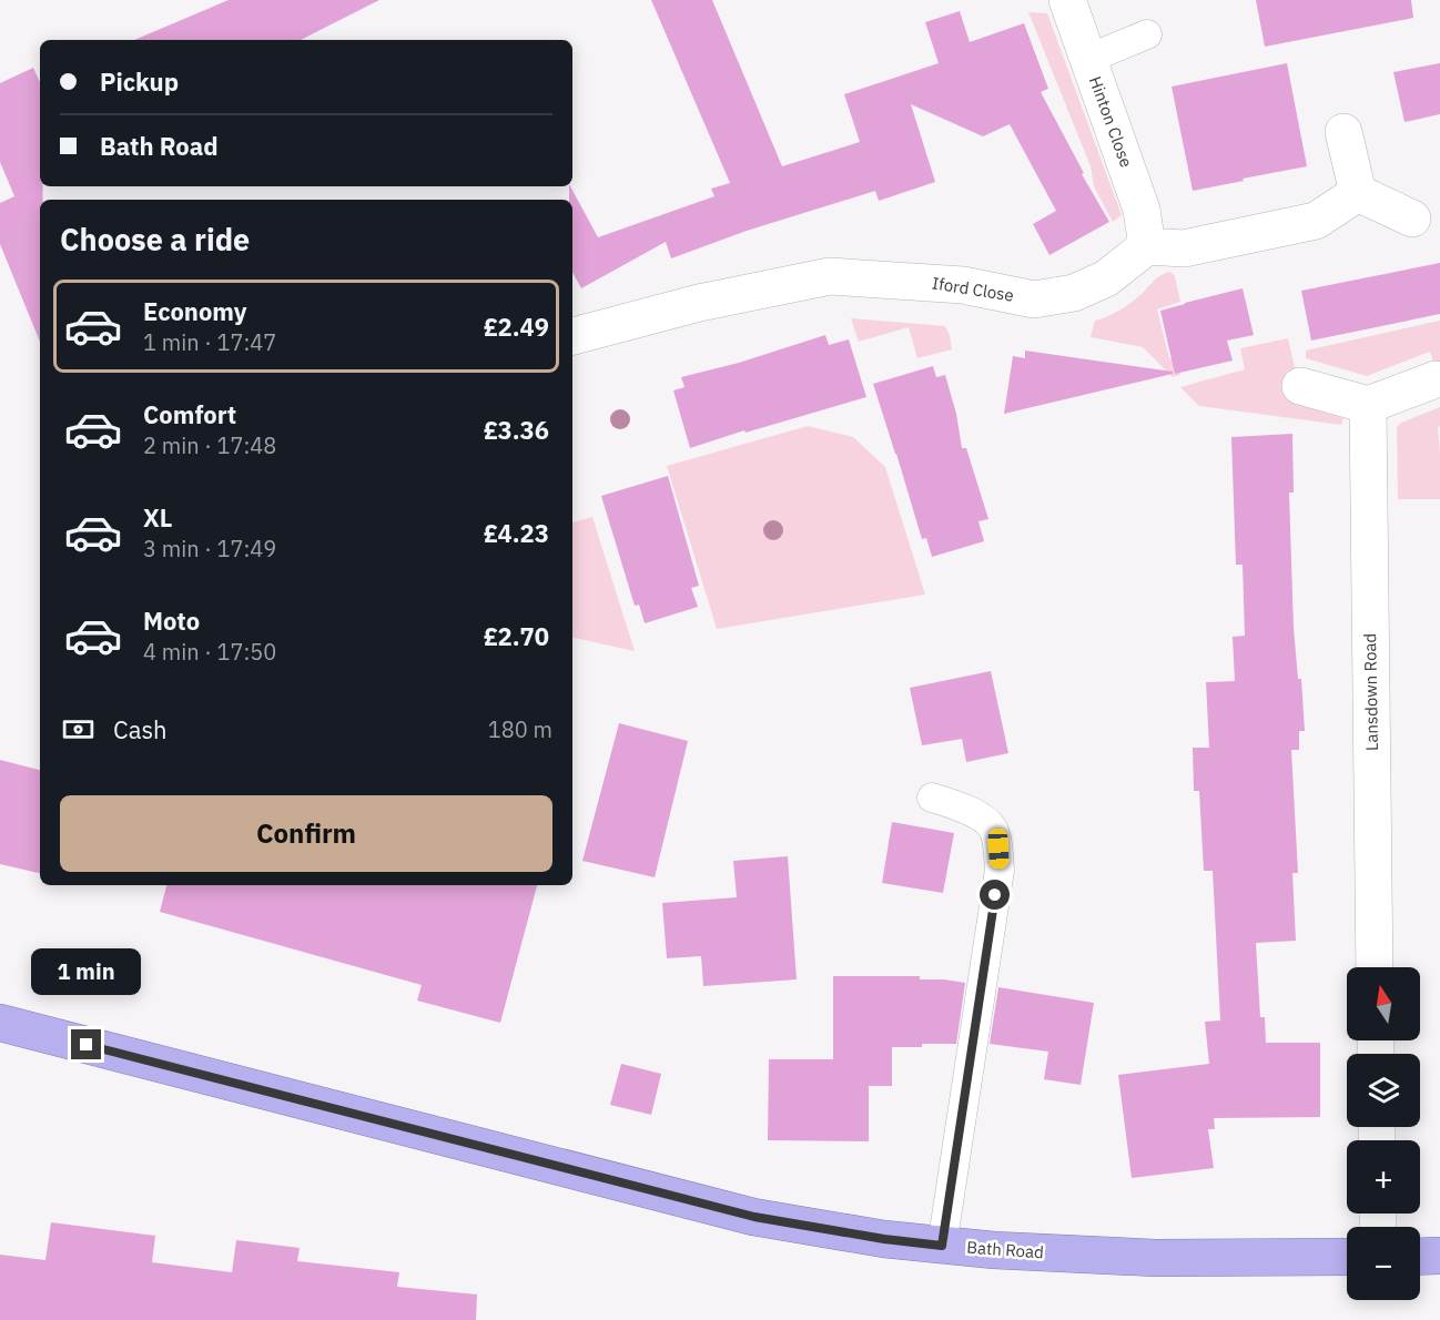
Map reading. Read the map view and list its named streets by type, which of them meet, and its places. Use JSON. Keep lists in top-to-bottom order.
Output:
{
  "streets": {
    "highway": ["Bath Road"],
    "street": ["Hinton Close", "Iford Close", "Lansdown Road"]
  },
  "crossings": [
    ["Hinton Close", "Iford Close"]
  ],
  "north": "top",
  "page": {
    "banner": ["Pickup", "Bath Road"],
    "heading": "Choose a ride",
    "list": [
      {
        "name": "Economy",
        "note": "1 min · 17:47",
        "value": "£2.49"
      },
      {
        "name": "Comfort",
        "note": "2 min · 17:48",
        "value": "£3.36"
      },
      {
        "name": "XL",
        "note": "3 min · 17:49",
        "value": "£4.23"
      },
      {
        "name": "Moto",
        "note": "4 min · 17:50",
        "value": "£2.70"
      }
    ],
    "pay": ["Cash", "180 m"],
    "buttons": "Confirm",
    "bubble": "1 min",
    "map_buttons": ["+", "−"]
  }
}
